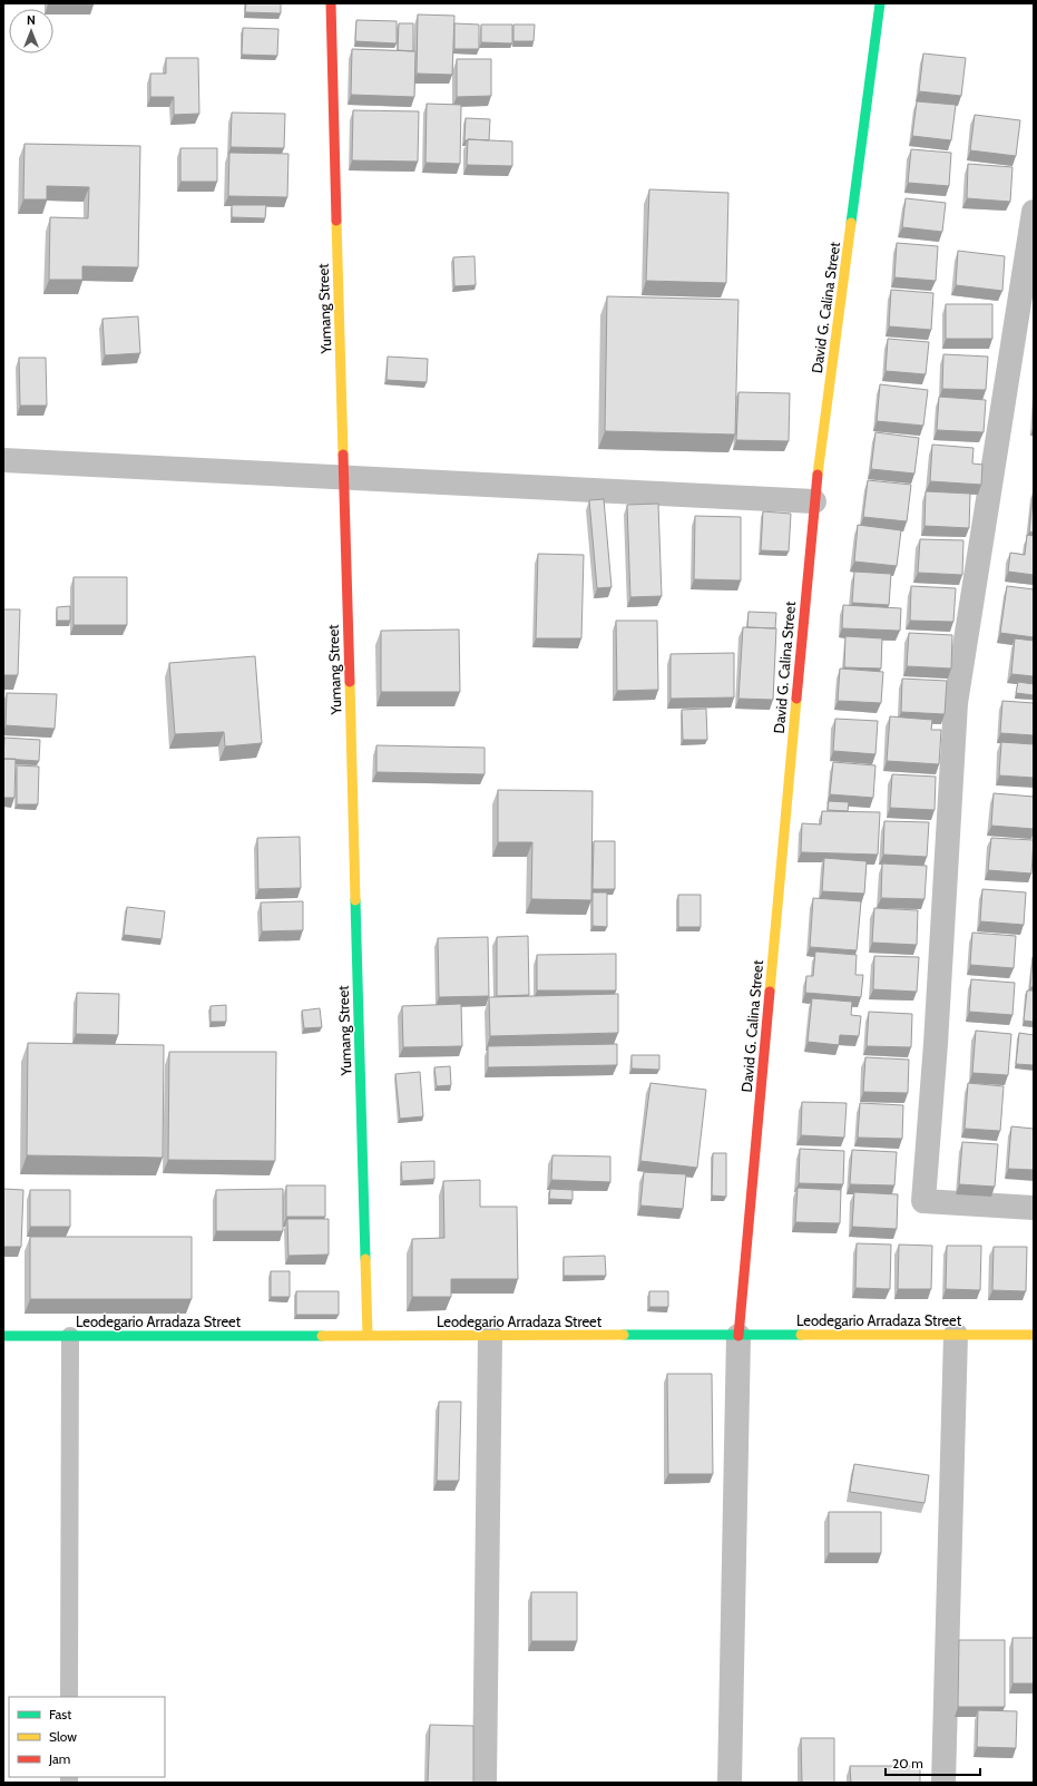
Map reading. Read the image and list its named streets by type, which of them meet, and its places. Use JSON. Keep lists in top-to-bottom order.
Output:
{
  "streets": {
    "street": ["David G. Calina Street", "Yumang Street", "Leodegario Arradaza Street"]
  },
  "crossings": [
    ["David G. Calina Street", "Leodegario Arradaza Street"],
    ["Yumang Street", "Leodegario Arradaza Street"]
  ],
  "legend": ["Fast", "Slow", "Jam"],
  "scale_bar": "20 m",
  "north": "top"
}
